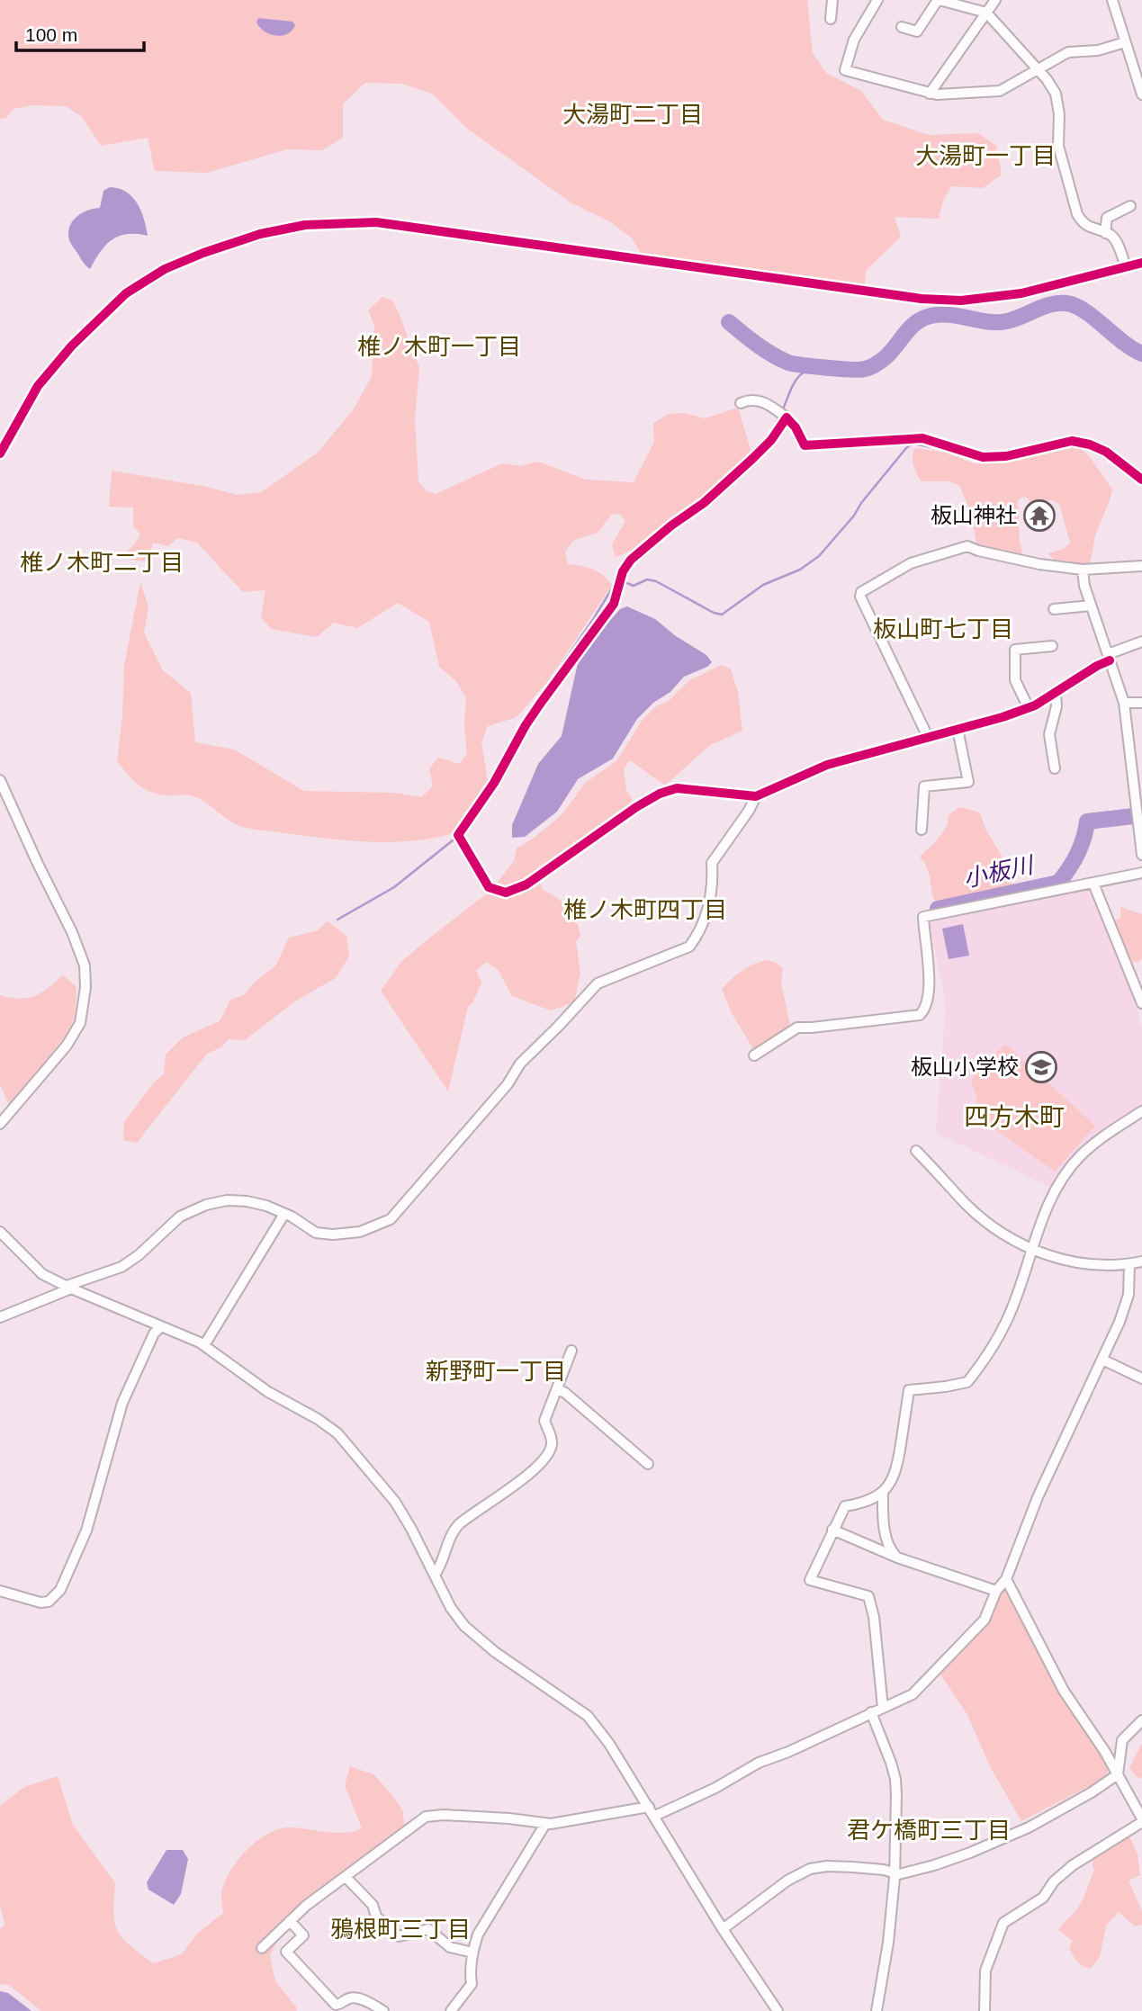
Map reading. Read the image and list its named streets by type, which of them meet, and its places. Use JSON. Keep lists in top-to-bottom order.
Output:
{
  "districts": [
    "大湯町二丁目",
    "大湯町一丁目",
    "椎ノ木町一丁目",
    "椎ノ木町二丁目",
    "板山町七丁目",
    "椎ノ木町四丁目",
    "四方木町",
    "新野町一丁目",
    "君ケ橋町三丁目",
    "鴉根町三丁目"
  ],
  "water": ["小板川"],
  "places": {
    "temple": ["板山神社"],
    "school or university": ["板山小学校"]
  },
  "scale_bar": "100 m"
}
